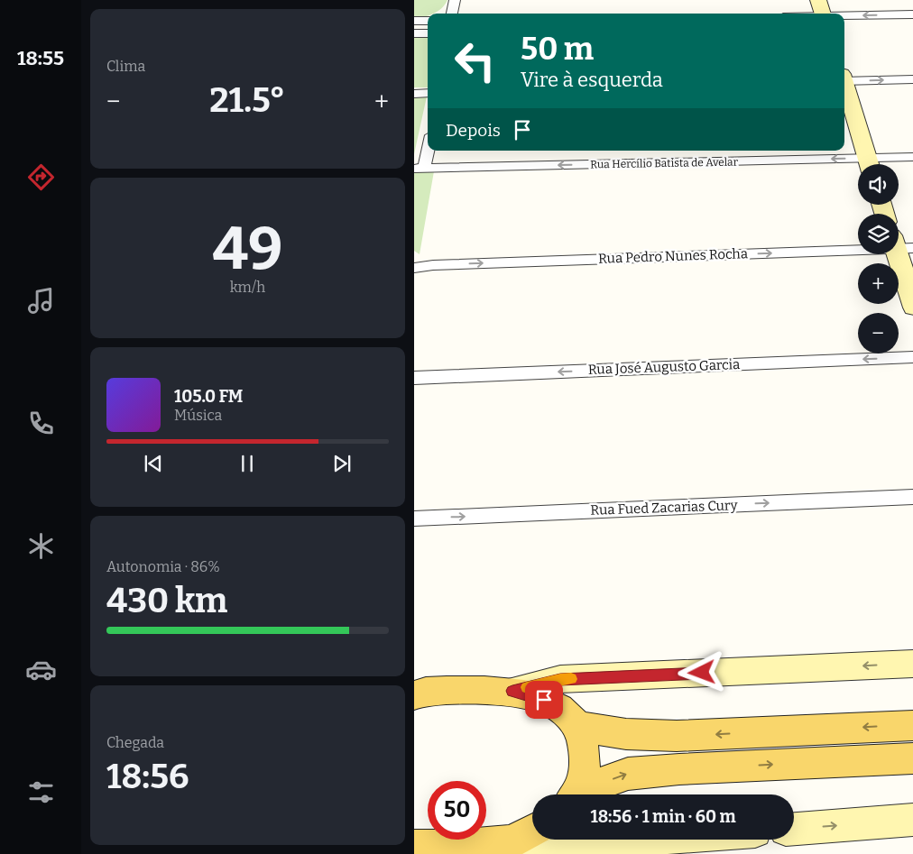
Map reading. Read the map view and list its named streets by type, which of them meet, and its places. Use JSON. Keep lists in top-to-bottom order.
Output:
{
  "streets": {
    "street": [
      "Rua Hercílio Batista de Avelar",
      "Rua Pedro Nunes Rocha",
      "Rua José Augusto Garcia",
      "Rua Fued Zacarias Cury"
    ]
  },
  "one_way": [
    "Rua Hercílio Batista de Avelar",
    "Rua Pedro Nunes Rocha",
    "Rua José Augusto Garcia",
    "Rua Fued Zacarias Cury"
  ],
  "page": {
    "tabs": "18:55",
    "tile": [
      "Clima",
      ["49", "km/h"],
      ["Autonomia · 86%", "430 km"],
      ["Chegada", "18:56"]
    ],
    "turn": ["50 m", "Vire à esquerda"],
    "heat": ["−", "21.5°", "+"],
    "then": "Depois",
    "map_buttons": ["+", "−"],
    "song": ["105.0 FM", "Música"],
    "limit": "50",
    "trip": "18:56 · 1 min · 60 m"
  }
}
